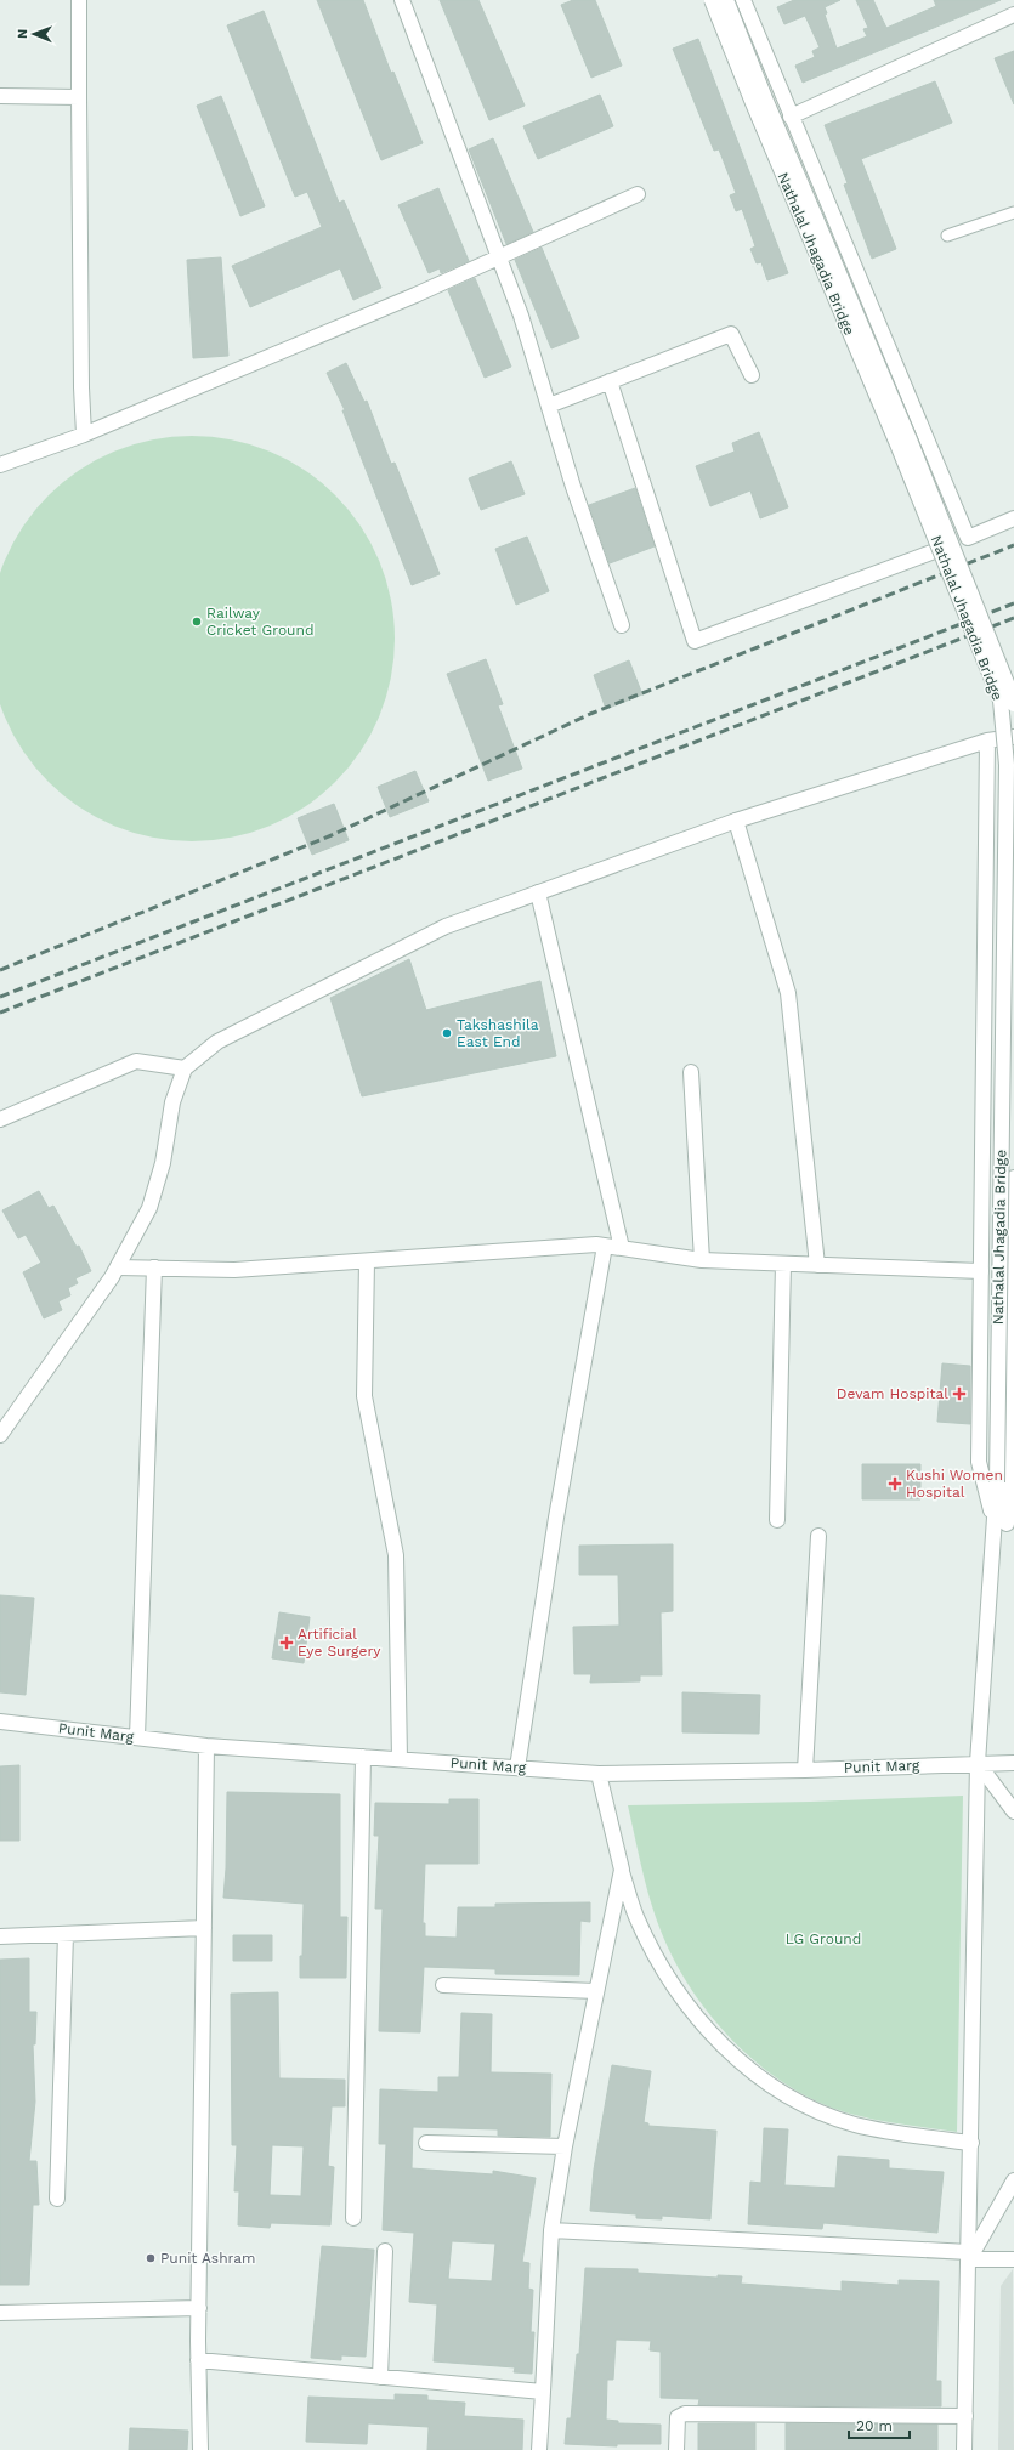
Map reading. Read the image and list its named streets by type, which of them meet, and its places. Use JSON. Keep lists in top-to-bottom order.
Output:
{
  "streets": {
    "street": ["Nathalal Jhagadia Bridge", "Punit Marg"]
  },
  "parks": ["LG Ground"],
  "places": {
    "other": ["Railway Cricket Ground", "Takshashila East End", "Punit Ashram"],
    "health": ["Devam Hospital", "Kushi Women Hospital", "Artificial Eye Surgery"]
  },
  "scale_bar": "20 m",
  "north": "left"
}
